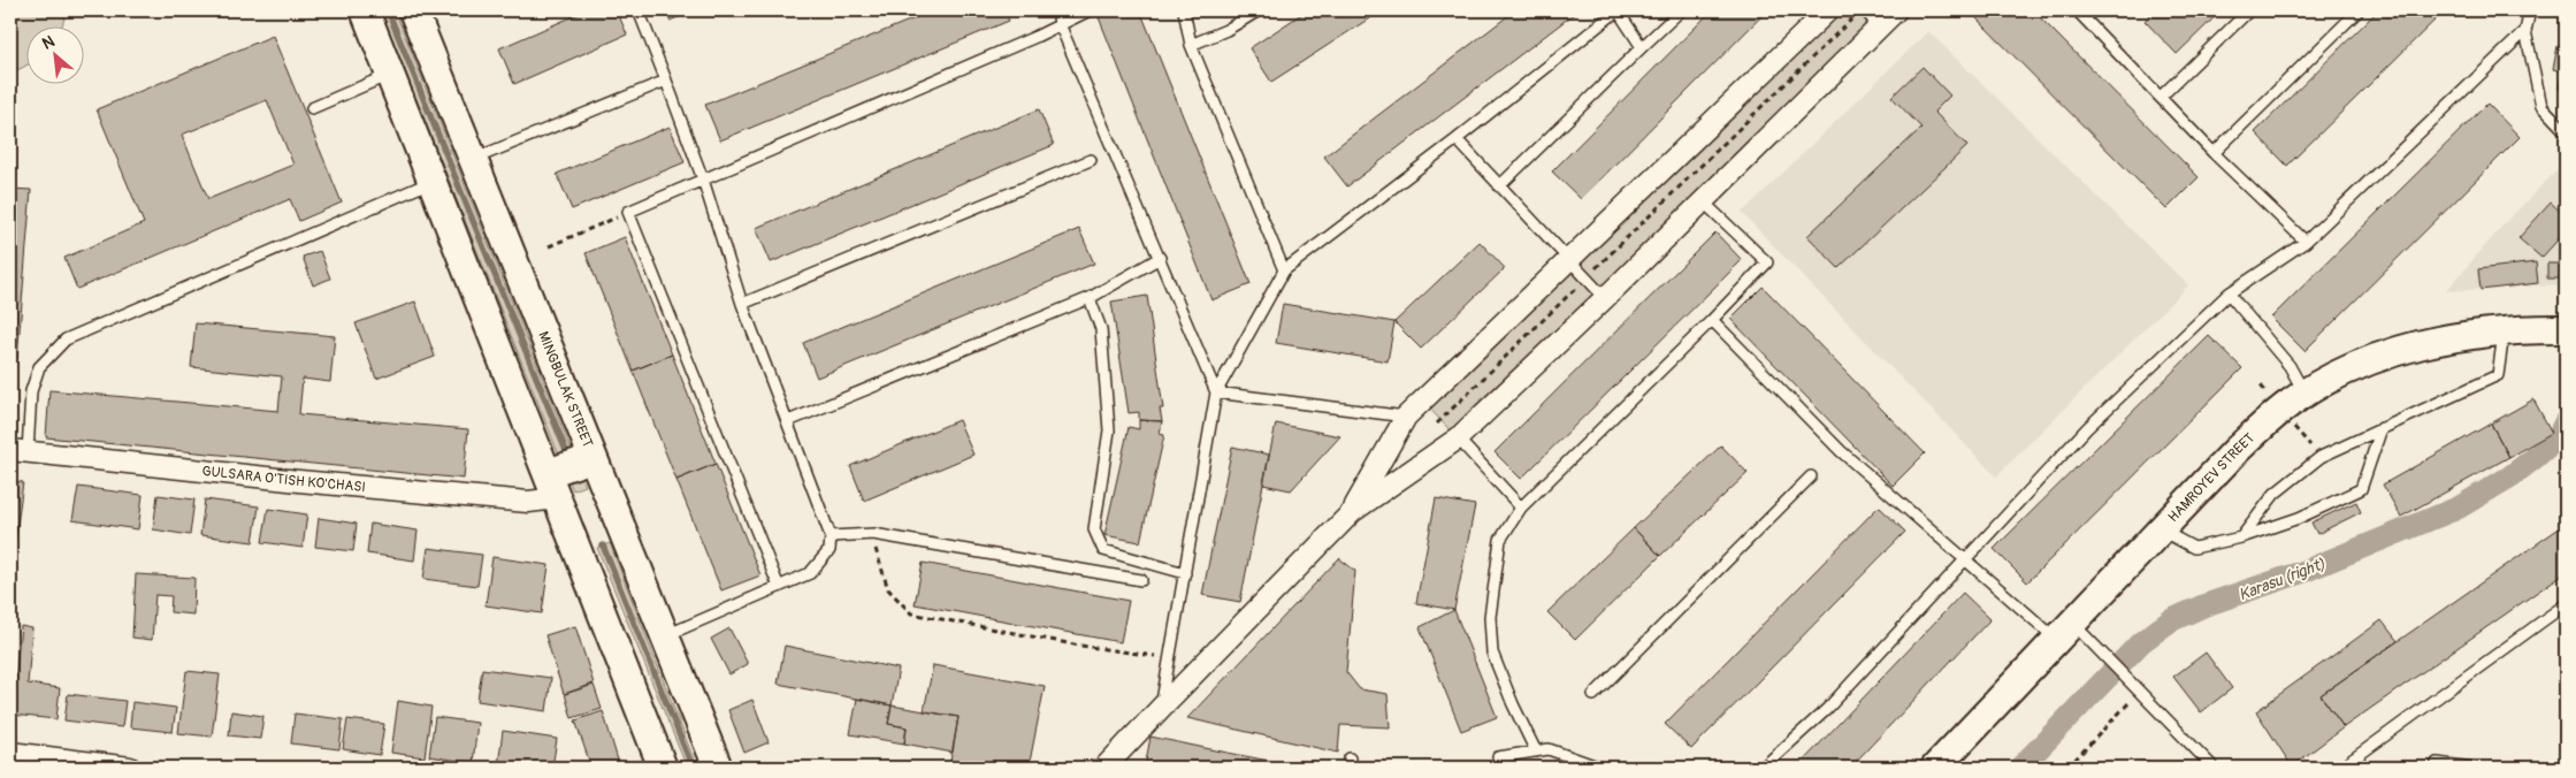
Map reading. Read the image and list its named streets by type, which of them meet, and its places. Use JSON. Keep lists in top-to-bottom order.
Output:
{
  "streets": {
    "main road": ["MINGBULAK STREET", "HAMROYEV STREET"],
    "street": ["GULSARA O'TISH KO'CHASI"]
  },
  "water": ["Karasu (right)"],
  "north": "top left"
}
